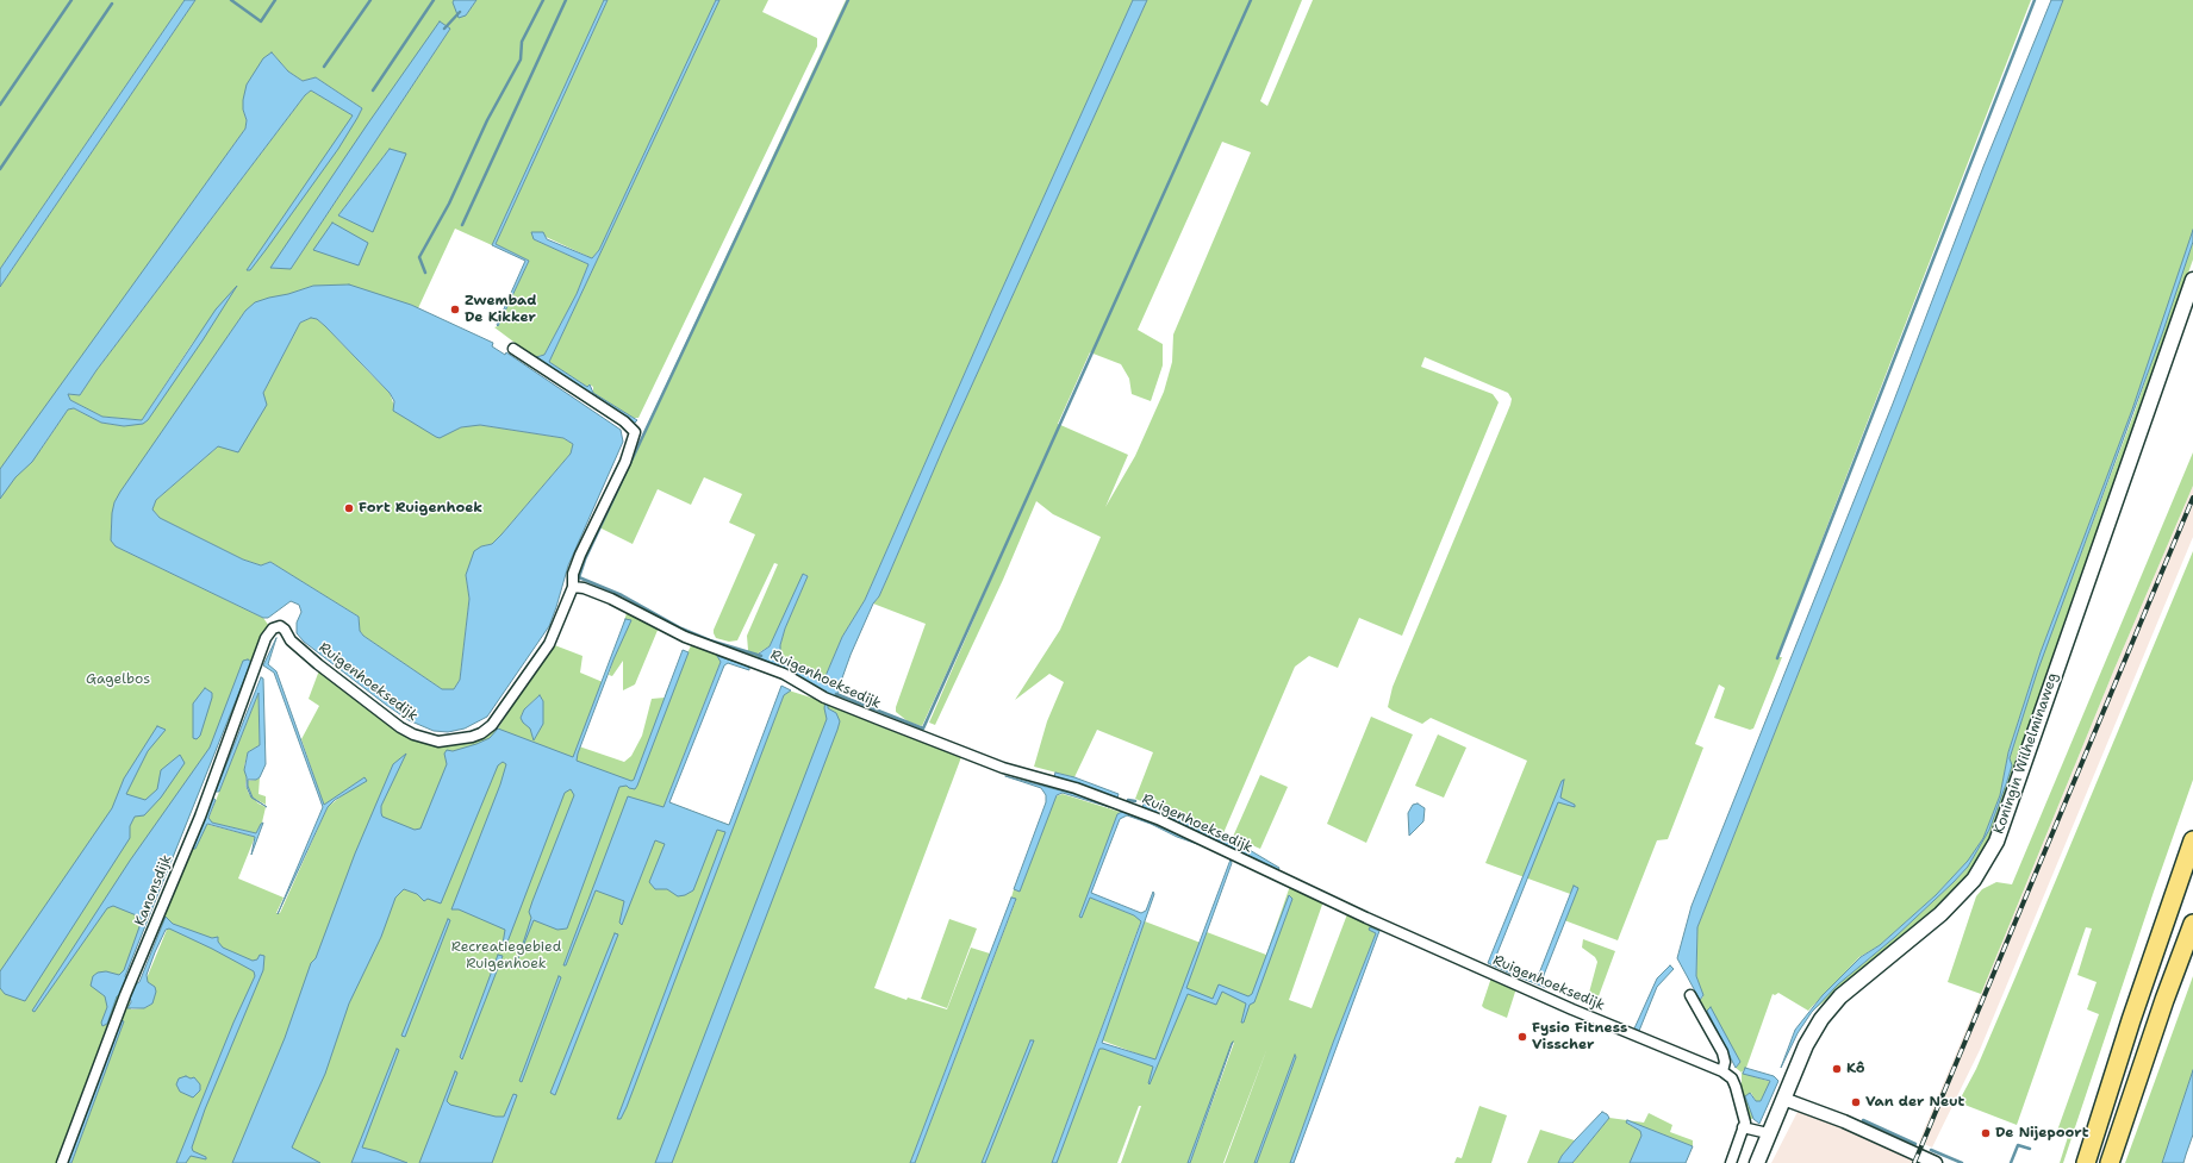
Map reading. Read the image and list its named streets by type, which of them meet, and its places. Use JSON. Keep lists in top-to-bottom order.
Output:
{
  "streets": {
    "main road": ["Koningin Wilhelminaweg"],
    "street": ["Ruigenhoeksedijk", "Kanonsdijk"]
  },
  "crossings": [
    ["Ruigenhoeksedijk", "Kanonsdijk"]
  ],
  "parks": ["Gagelbos", "Recreatiegebied Ruigenhoek"],
  "places": [
    "Zwembad De Kikker",
    "Fort Ruigenhoek",
    "Fysio Fitness Visscher",
    "Kô",
    "Van der Neut",
    "De Nijepoort"
  ]
}
